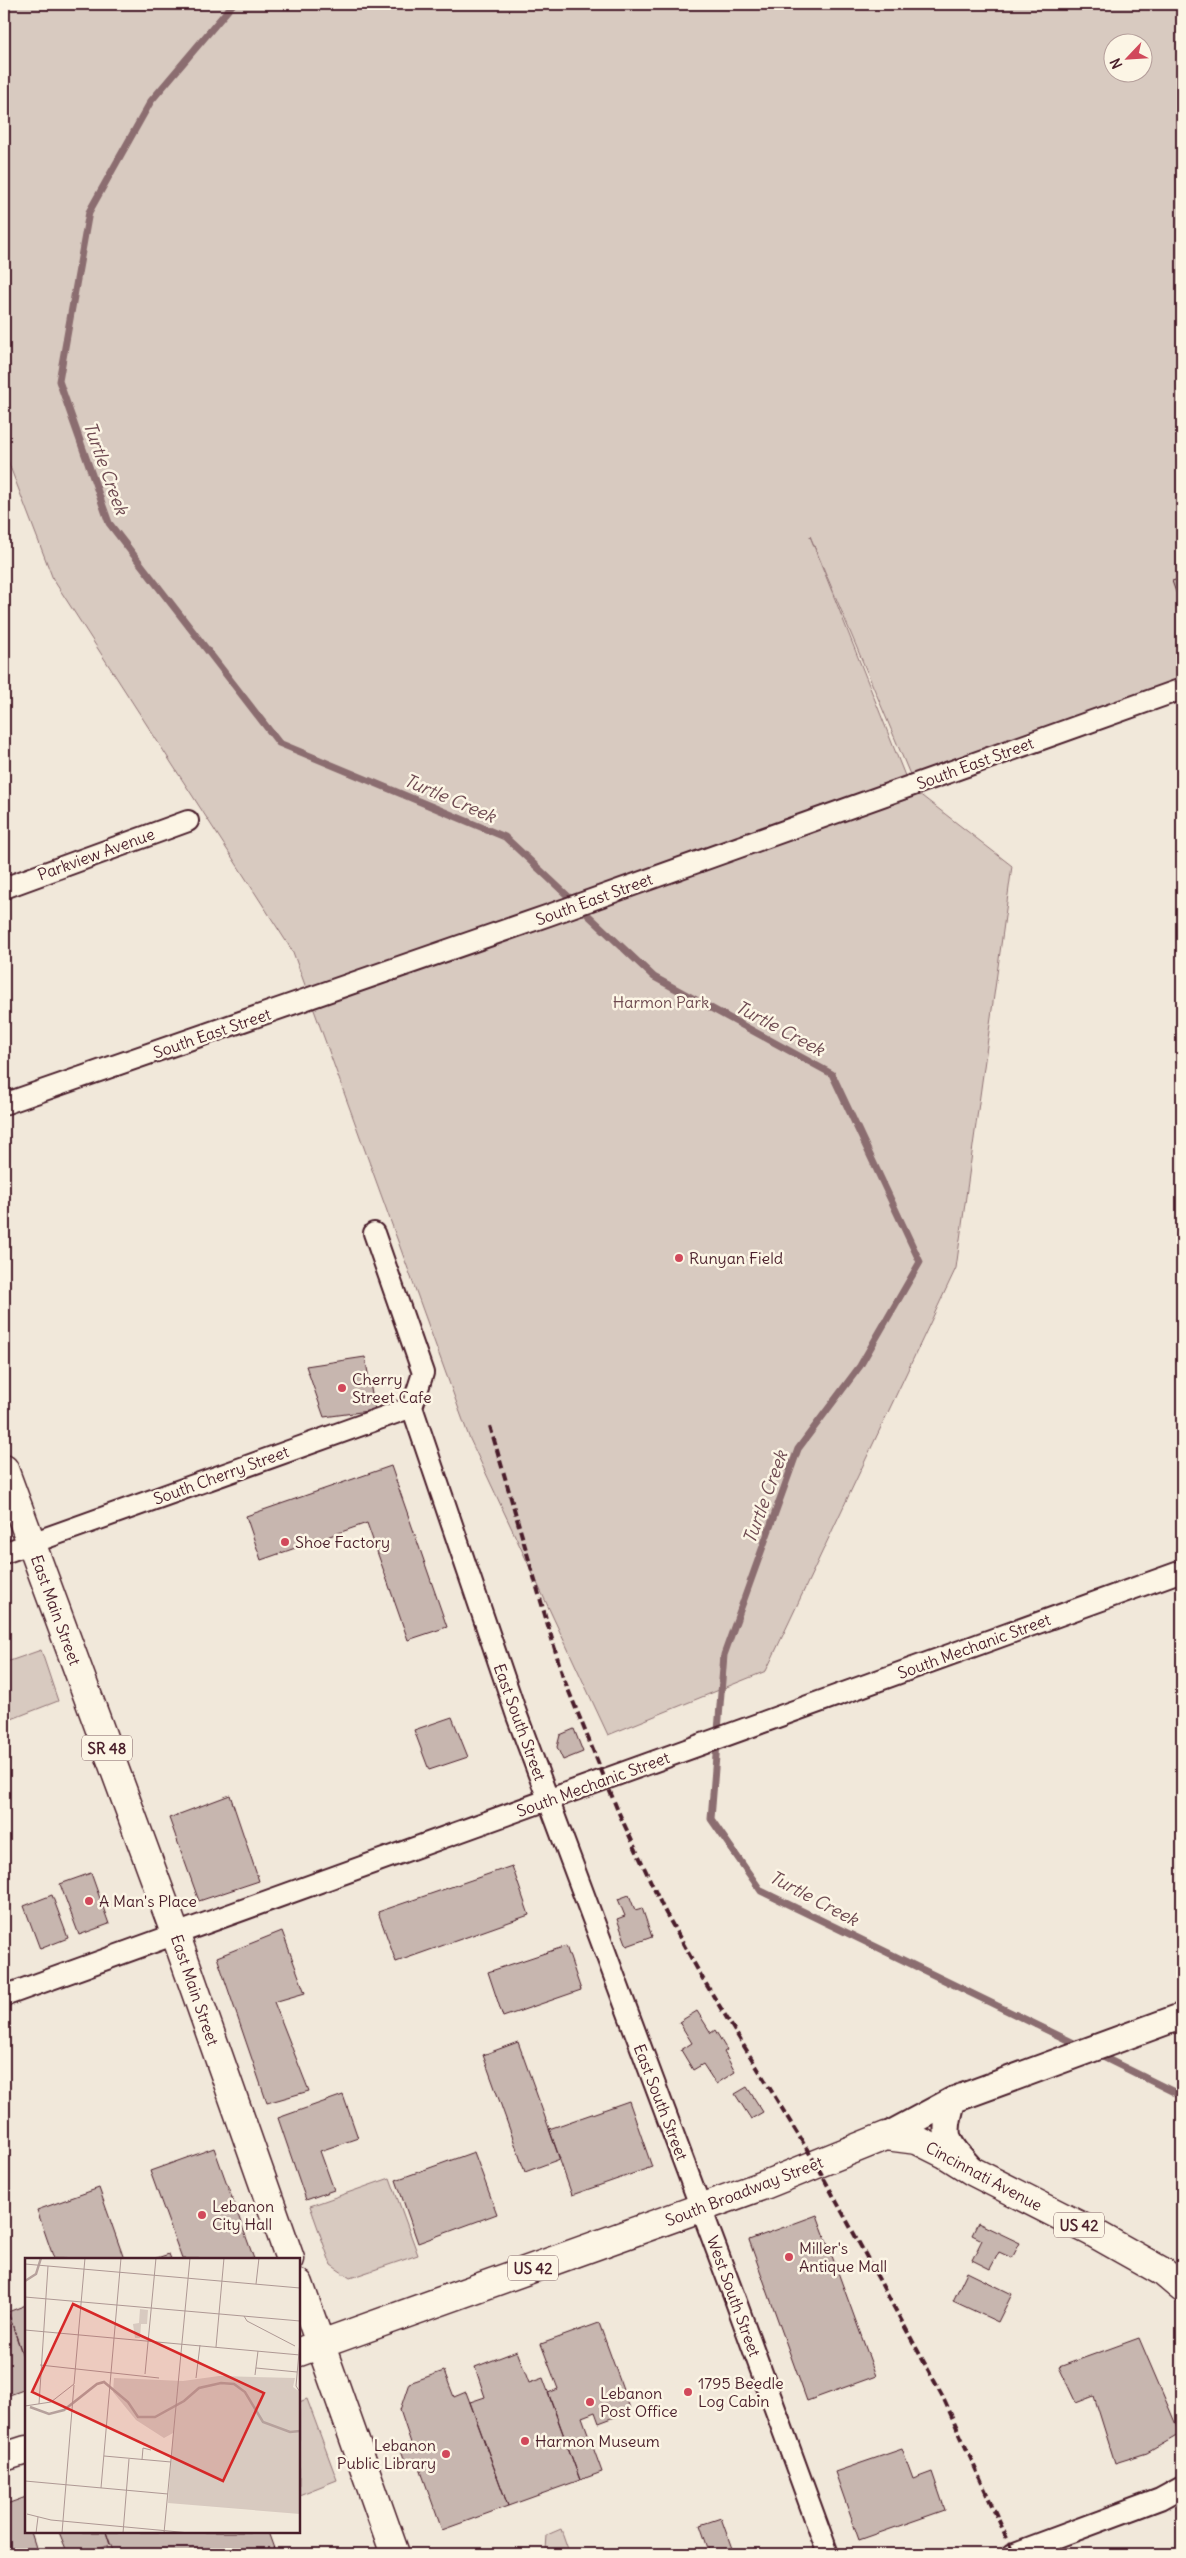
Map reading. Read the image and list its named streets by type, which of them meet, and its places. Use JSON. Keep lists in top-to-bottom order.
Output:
{
  "streets": {
    "main road": [
      "East Main Street",
      "SR 48",
      "Cincinnati Avenue",
      "South Broadway Street",
      "US 42"
    ],
    "street": [
      "South East Street",
      "Parkview Avenue",
      "South Cherry Street",
      "South Mechanic Street",
      "East South Street",
      "West South Street"
    ]
  },
  "crossings": [
    ["South Cherry Street", "East Main Street"],
    ["South Cherry Street", "East South Street"],
    ["East Main Street", "South Mechanic Street"],
    ["South Mechanic Street", "East South Street"],
    ["East South Street", "South Broadway Street"],
    ["East South Street", "West South Street"],
    ["Cincinnati Avenue", "South Broadway Street"],
    ["South Broadway Street", "West South Street"]
  ],
  "water": ["Turtle Creek"],
  "parks": ["Harmon Park"],
  "places": [
    "Runyan Field",
    "Cherry Street Cafe",
    "Shoe Factory",
    "A Man's Place",
    "Lebanon City Hall",
    "Miller's Antique Mall",
    "1795 Beedle Log Cabin",
    "Lebanon Post Office",
    "Harmon Museum",
    "Lebanon Public Library"
  ],
  "north": "bottom left"
}
